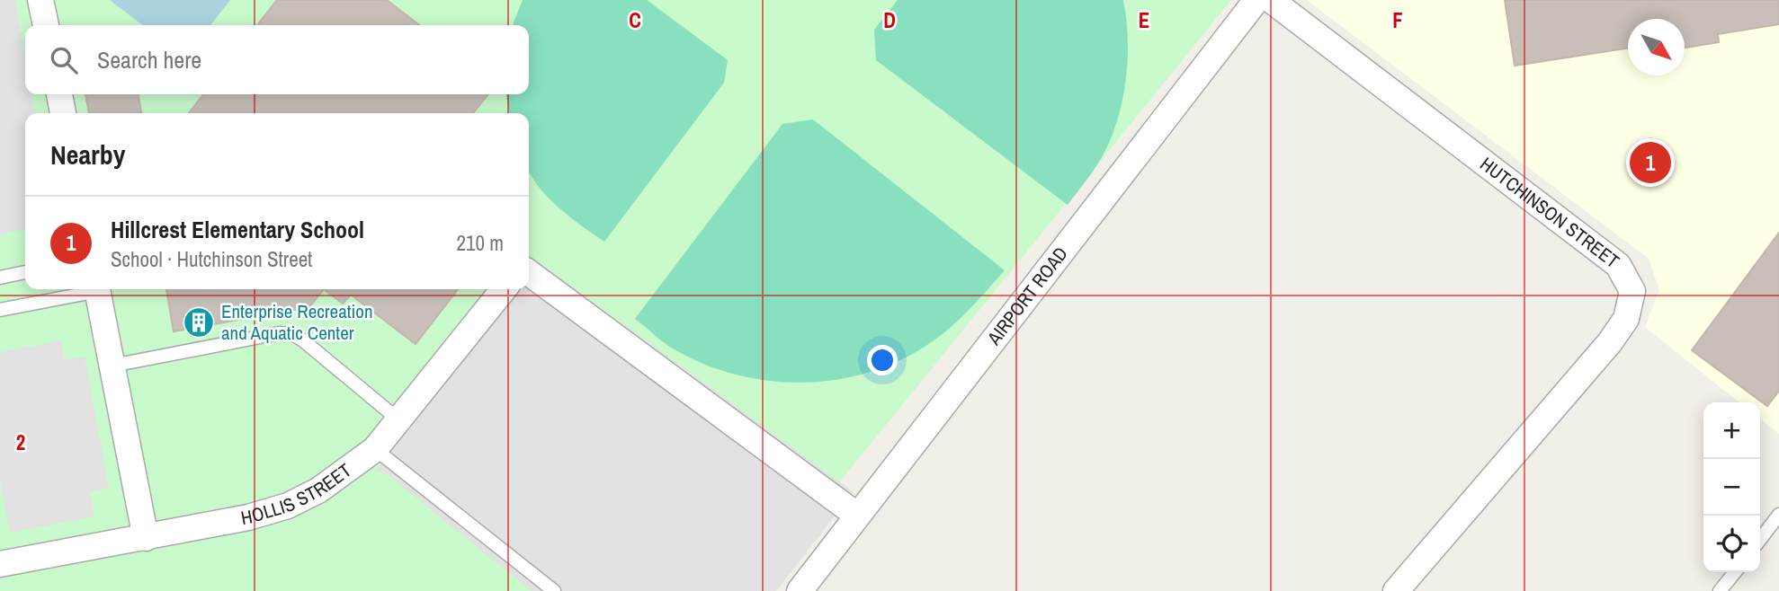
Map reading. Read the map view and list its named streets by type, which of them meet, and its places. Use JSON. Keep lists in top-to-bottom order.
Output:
{
  "streets": {
    "street": ["HUTCHINSON STREET", "AIRPORT ROAD", "HOLLIS STREET"]
  },
  "places": {
    "building": ["Enterprise Recreation and Aquatic Center"]
  },
  "north": "bottom right",
  "page": {
    "search": "Search here",
    "heading": "Nearby",
    "pins": "1",
    "list": [
      {
        "mark": "1",
        "name": "Hillcrest Elementary School",
        "note": "School · Hutchinson Street",
        "value": "210 m"
      }
    ],
    "map_buttons": ["+", "−"]
  },
  "grid": {
    "columns": [
      "C",
      "D",
      "E",
      "F"
    ],
    "rows": ["2"]
  }
}
